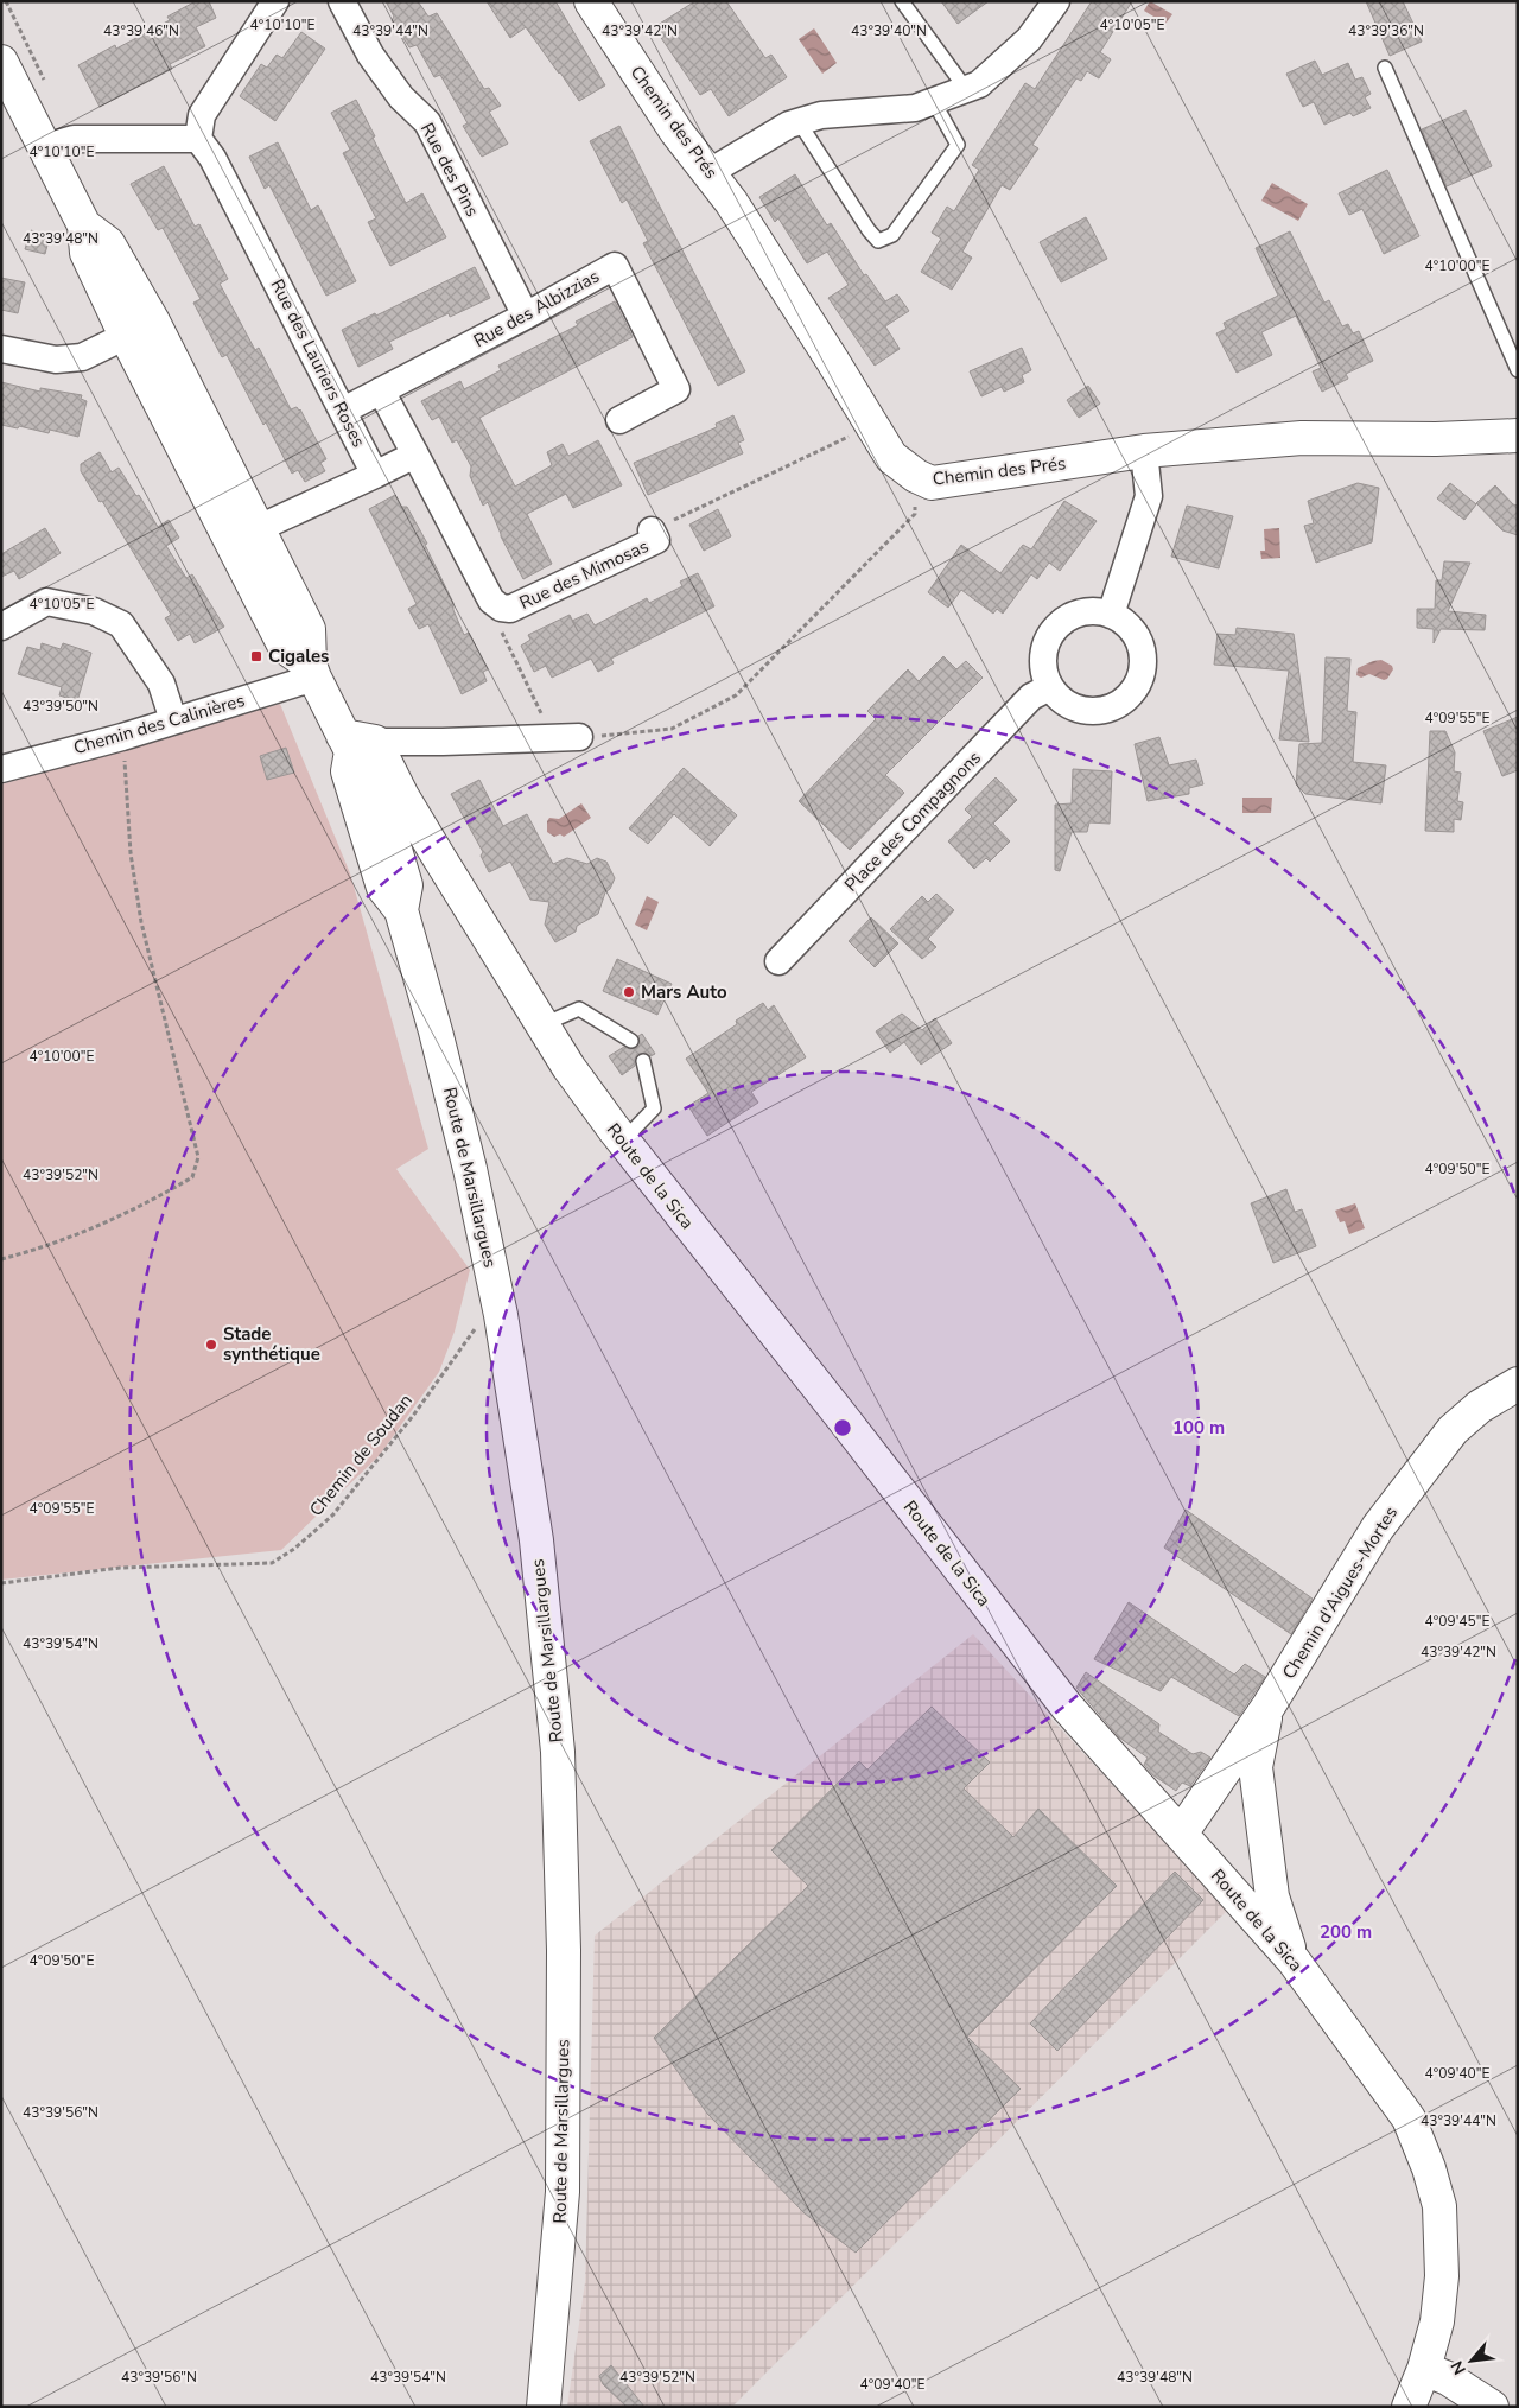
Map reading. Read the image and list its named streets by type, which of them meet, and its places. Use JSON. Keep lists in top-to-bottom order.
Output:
{
  "streets": {
    "street": [
      "Chemin des Prés",
      "Rue des Pins",
      "Rue des Albizzias",
      "Rue des Lauriers Roses",
      "Rue des Mimosas",
      "Chemin des Calinières",
      "Place des Compagnons",
      "Route de la Sica",
      "Route de Marsillargues",
      "Chemin d'Aigues-Mortes"
    ],
    "path": ["Chemin de Soudan"]
  },
  "crossings": [
    ["Rue des Pins", "Rue des Albizzias"],
    ["Rue des Albizzias", "Rue des Lauriers Roses"],
    ["Rue des Albizzias", "Rue des Mimosas"],
    ["Chemin des Calinières", "Route de Marsillargues"],
    ["Route de la Sica", "Route de Marsillargues"],
    ["Route de la Sica", "Chemin d'Aigues-Mortes"],
    ["Route de Marsillargues", "Chemin de Soudan"]
  ],
  "places": {
    "transit": ["Cigales"],
    "other": ["Mars Auto", "Stade synthétique"]
  },
  "north": "bottom left",
  "coordinates": [
    "4°10'05\"E",
    "4°10'10\"E",
    "43°39'46\"N",
    "43°39'44\"N",
    "43°39'42\"N",
    "43°39'40\"N",
    "43°39'36\"N",
    "43°39'48\"N",
    "4°10'00\"E",
    "43°39'50\"N",
    "4°09'55\"E",
    "4°09'50\"E",
    "43°39'52\"N",
    "4°09'45\"E",
    "43°39'54\"N",
    "4°09'40\"E",
    "43°39'56\"N"
  ],
  "rings": ["100 m", "200 m"]
}
